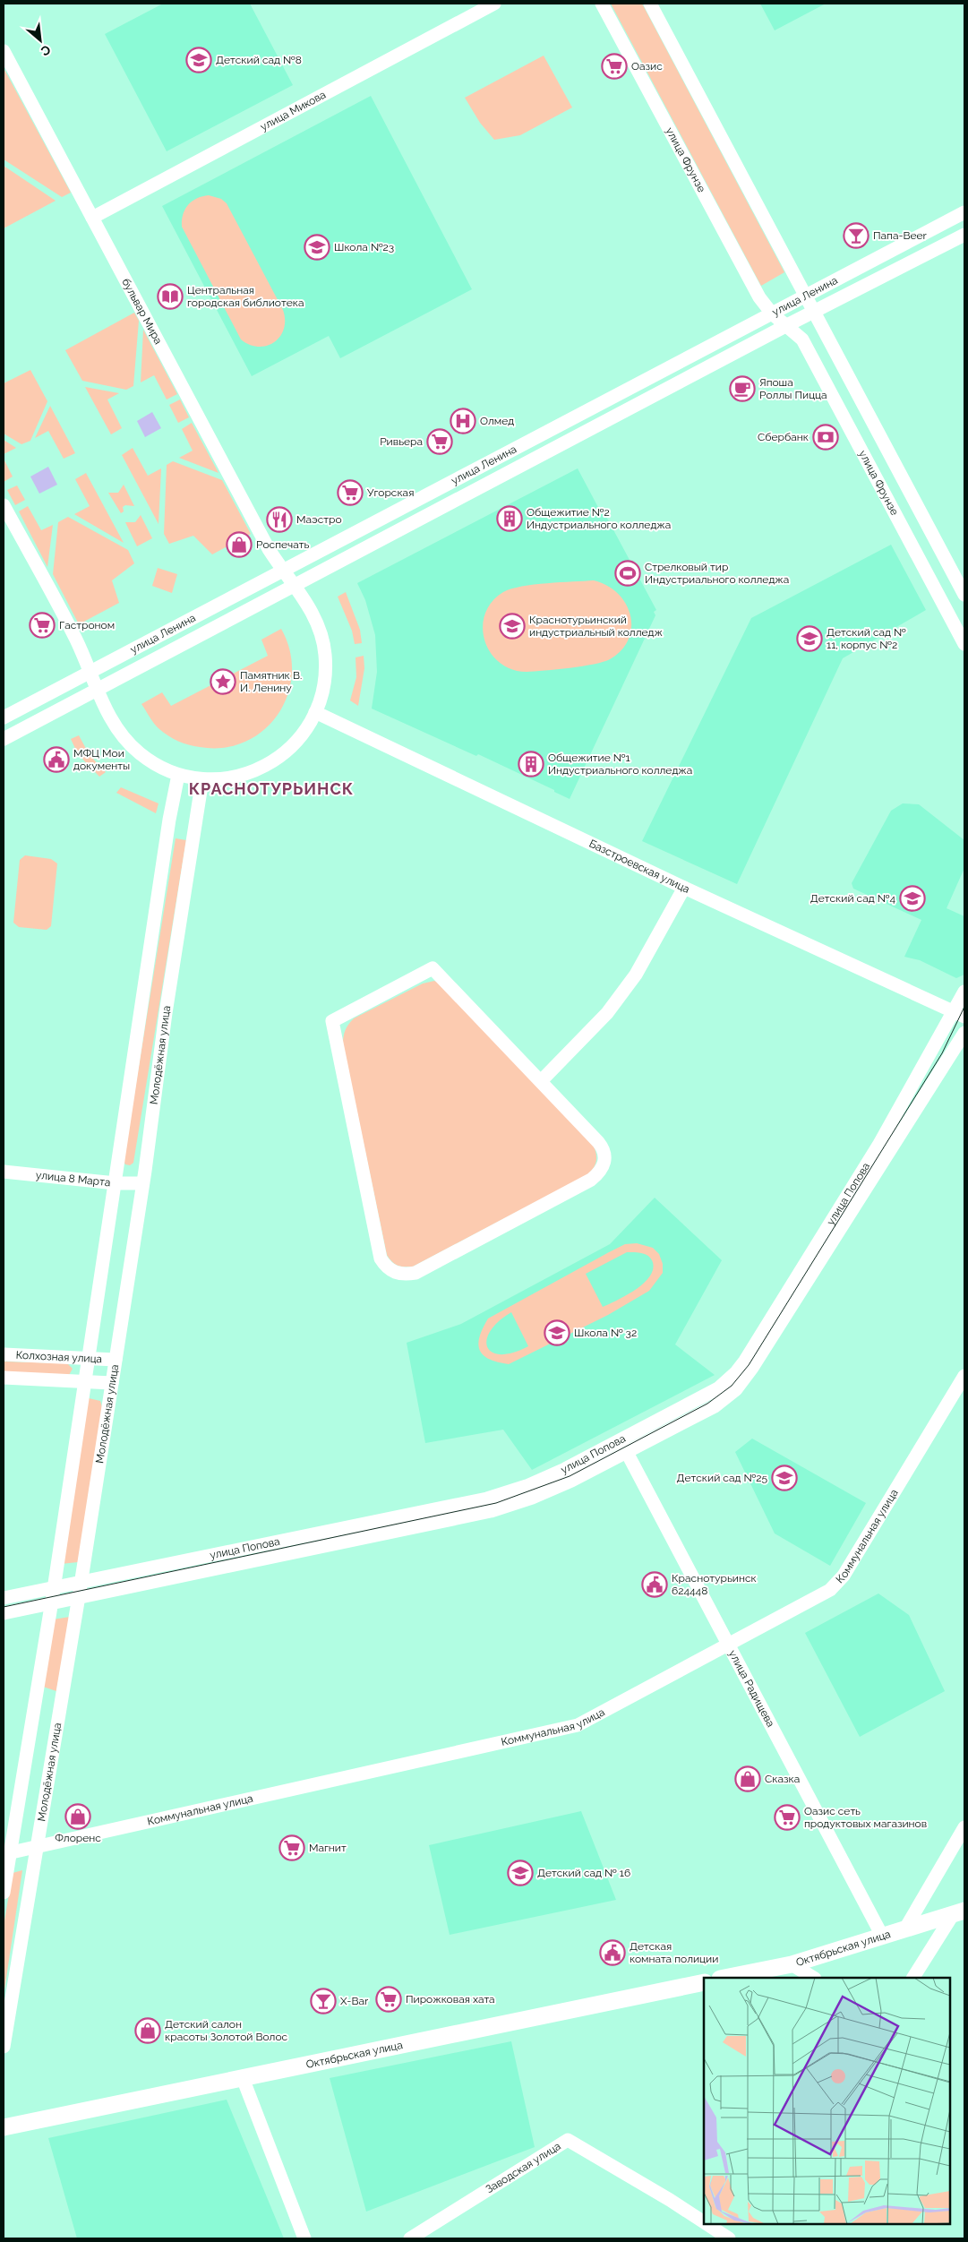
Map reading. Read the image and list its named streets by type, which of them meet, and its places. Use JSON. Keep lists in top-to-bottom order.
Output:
{
  "streets": {
    "main road": ["Октябрьская улица"],
    "street": [
      "улица Микова",
      "улица Фрунзе",
      "улица Ленина",
      "бульвар Мира",
      "Базстроевская улица",
      "Молодёжная улица",
      "улица 8 Марта",
      "улица Попова",
      "Колхозная улица",
      "Коммунальная улица",
      "улица Радищева",
      "Заводская улица"
    ]
  },
  "crossings": [
    ["улица Микова", "бульвар Мира"],
    ["улица Фрунзе", "улица Ленина"],
    ["улица Ленина", "бульвар Мира"],
    ["бульвар Мира", "Базстроевская улица"],
    ["бульвар Мира", "Молодёжная улица"],
    ["Базстроевская улица", "улица Попова"],
    ["Молодёжная улица", "улица 8 Марта"],
    ["Молодёжная улица", "улица Попова"],
    ["Молодёжная улица", "Колхозная улица"],
    ["Молодёжная улица", "Коммунальная улица"],
    ["улица Попова", "улица Радищева"],
    ["Коммунальная улица", "улица Радищева"],
    ["улица Радищева", "Октябрьская улица"]
  ],
  "districts": ["КРАСНОТУРЬИНСК"],
  "places": {
    "school or university": [
      "Детский сад №8",
      "Школа №23",
      "Краснотурьинский индустриальный колледж",
      "Детский сад № 11, корпус №2",
      "Детский сад №4",
      "Школа № 32",
      "Детский сад №25",
      "Детский сад № 16"
    ],
    "supermarket": [
      "Оазис",
      "Ривьера",
      "Угорская",
      "Гастроном",
      "Оазис сеть продуктовых магазинов",
      "Магнит",
      "Пирожковая хата"
    ],
    "bar": ["Папа-Beer", "X-Bar"],
    "library": ["Центральная городская библиотека"],
    "cafe": ["Япоша Роллы Пицца"],
    "hospital": ["Олмед"],
    "bank": ["Сбербанк"],
    "building": ["Общежитие №2 Индустриального колледжа", "Общежитие №1 Индустриального колледжа"],
    "restaurant": ["Маэстро"],
    "shop": [
      "Роспечать",
      "Сказка",
      "Флоренс",
      "Детский салон красоты Золотой Волос"
    ],
    "sports": ["Стрелковый тир Индустриального колледжа"],
    "place": ["Памятник В. И. Ленину"],
    "public building": ["МФЦ Мои документы", "Краснотурьинск 624448", "Детская комната полиции"]
  },
  "north": "bottom right"
}
